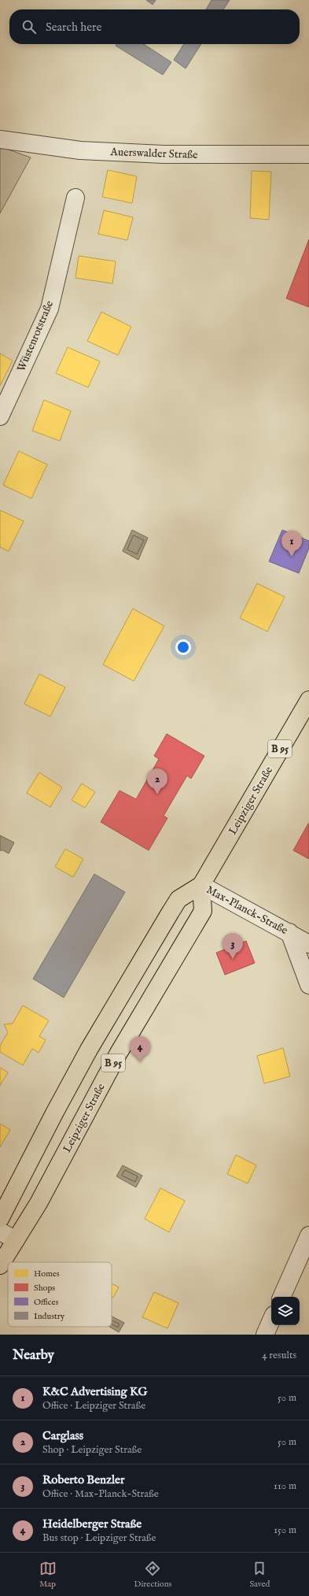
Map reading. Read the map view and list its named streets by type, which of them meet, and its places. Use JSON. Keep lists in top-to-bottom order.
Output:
{
  "streets": {
    "main road": ["B 95", "Leipziger Straße"],
    "street": ["Auerswalder Straße", "Wüstenrotstraße", "Max-Planck-Straße"]
  },
  "crossings": [
    ["Leipziger Straße", "Max-Planck-Straße"]
  ],
  "legend": [
    "Homes",
    "Shops",
    "Offices",
    "Industry"
  ],
  "page": {
    "search": "Search here",
    "pins": [
      "1",
      "2",
      "3",
      "4"
    ],
    "heading": ["Nearby", "4 results"],
    "list": [
      {
        "mark": "1",
        "name": "K&C Advertising KG",
        "note": "Office · Leipziger Straße",
        "value": "50 m"
      },
      {
        "mark": "2",
        "name": "Carglass",
        "note": "Shop · Leipziger Straße",
        "value": "50 m"
      },
      {
        "mark": "3",
        "name": "Roberto Benzler",
        "note": "Office · Max-Planck-Straße",
        "value": "110 m"
      },
      {
        "mark": "4",
        "name": "Heidelberger Straße",
        "note": "Bus stop · Leipziger Straße",
        "value": "150 m"
      }
    ],
    "nav": ["Map", "Directions", "Saved"]
  }
}
